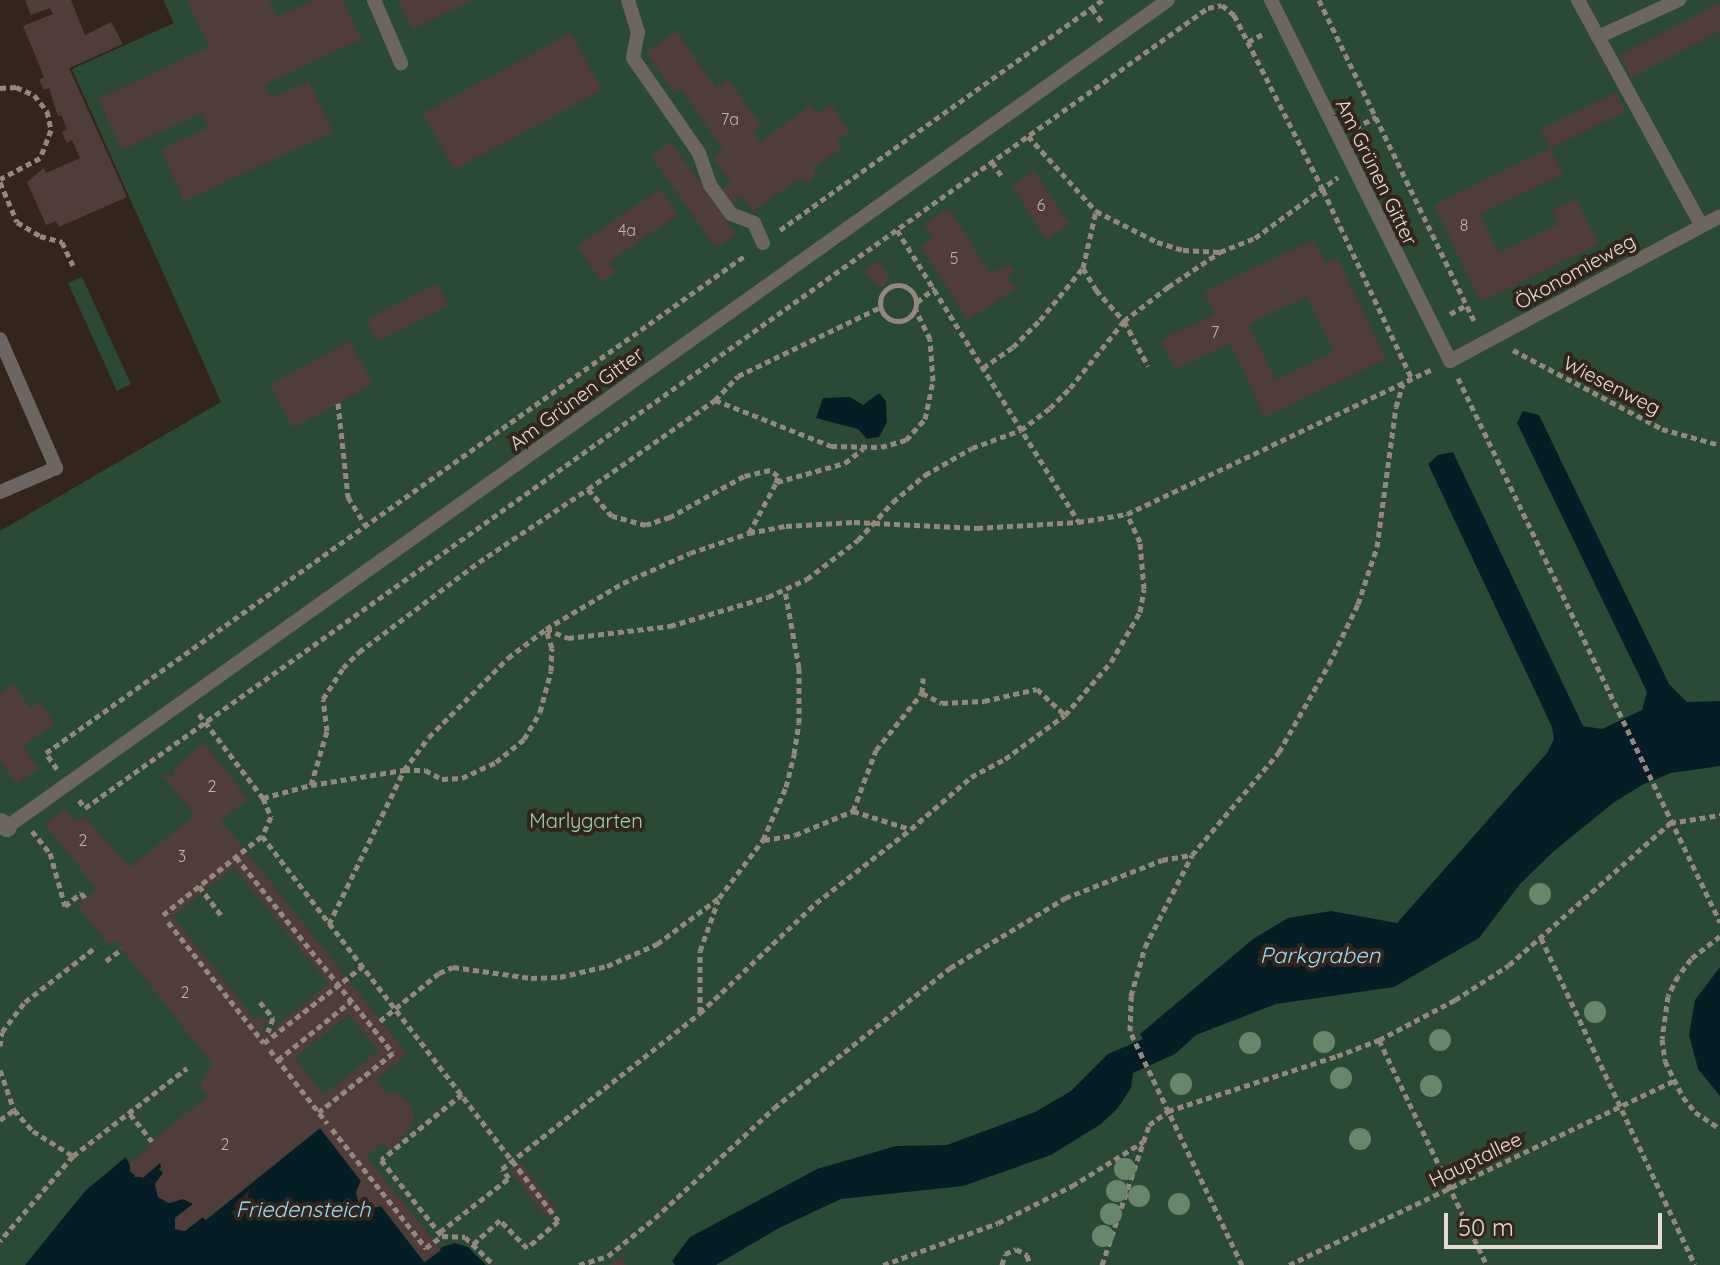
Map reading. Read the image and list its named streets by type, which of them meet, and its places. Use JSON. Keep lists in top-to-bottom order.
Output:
{
  "streets": {
    "lane": ["Am Grünen Gitter", "Ökonomieweg"],
    "path": ["Wiesenweg", "Hauptallee"]
  },
  "crossings": [
    ["Am Grünen Gitter", "Ökonomieweg"],
    ["Ökonomieweg", "Wiesenweg"]
  ],
  "water": ["Parkgraben", "Friedensteich"],
  "parks": ["Marlygarten"],
  "house_numbers": [
    "7a",
    "6",
    "8",
    "4a",
    "5",
    "7",
    "2",
    "2",
    "3",
    "2",
    "2"
  ],
  "scale_bar": "50 m"
}
